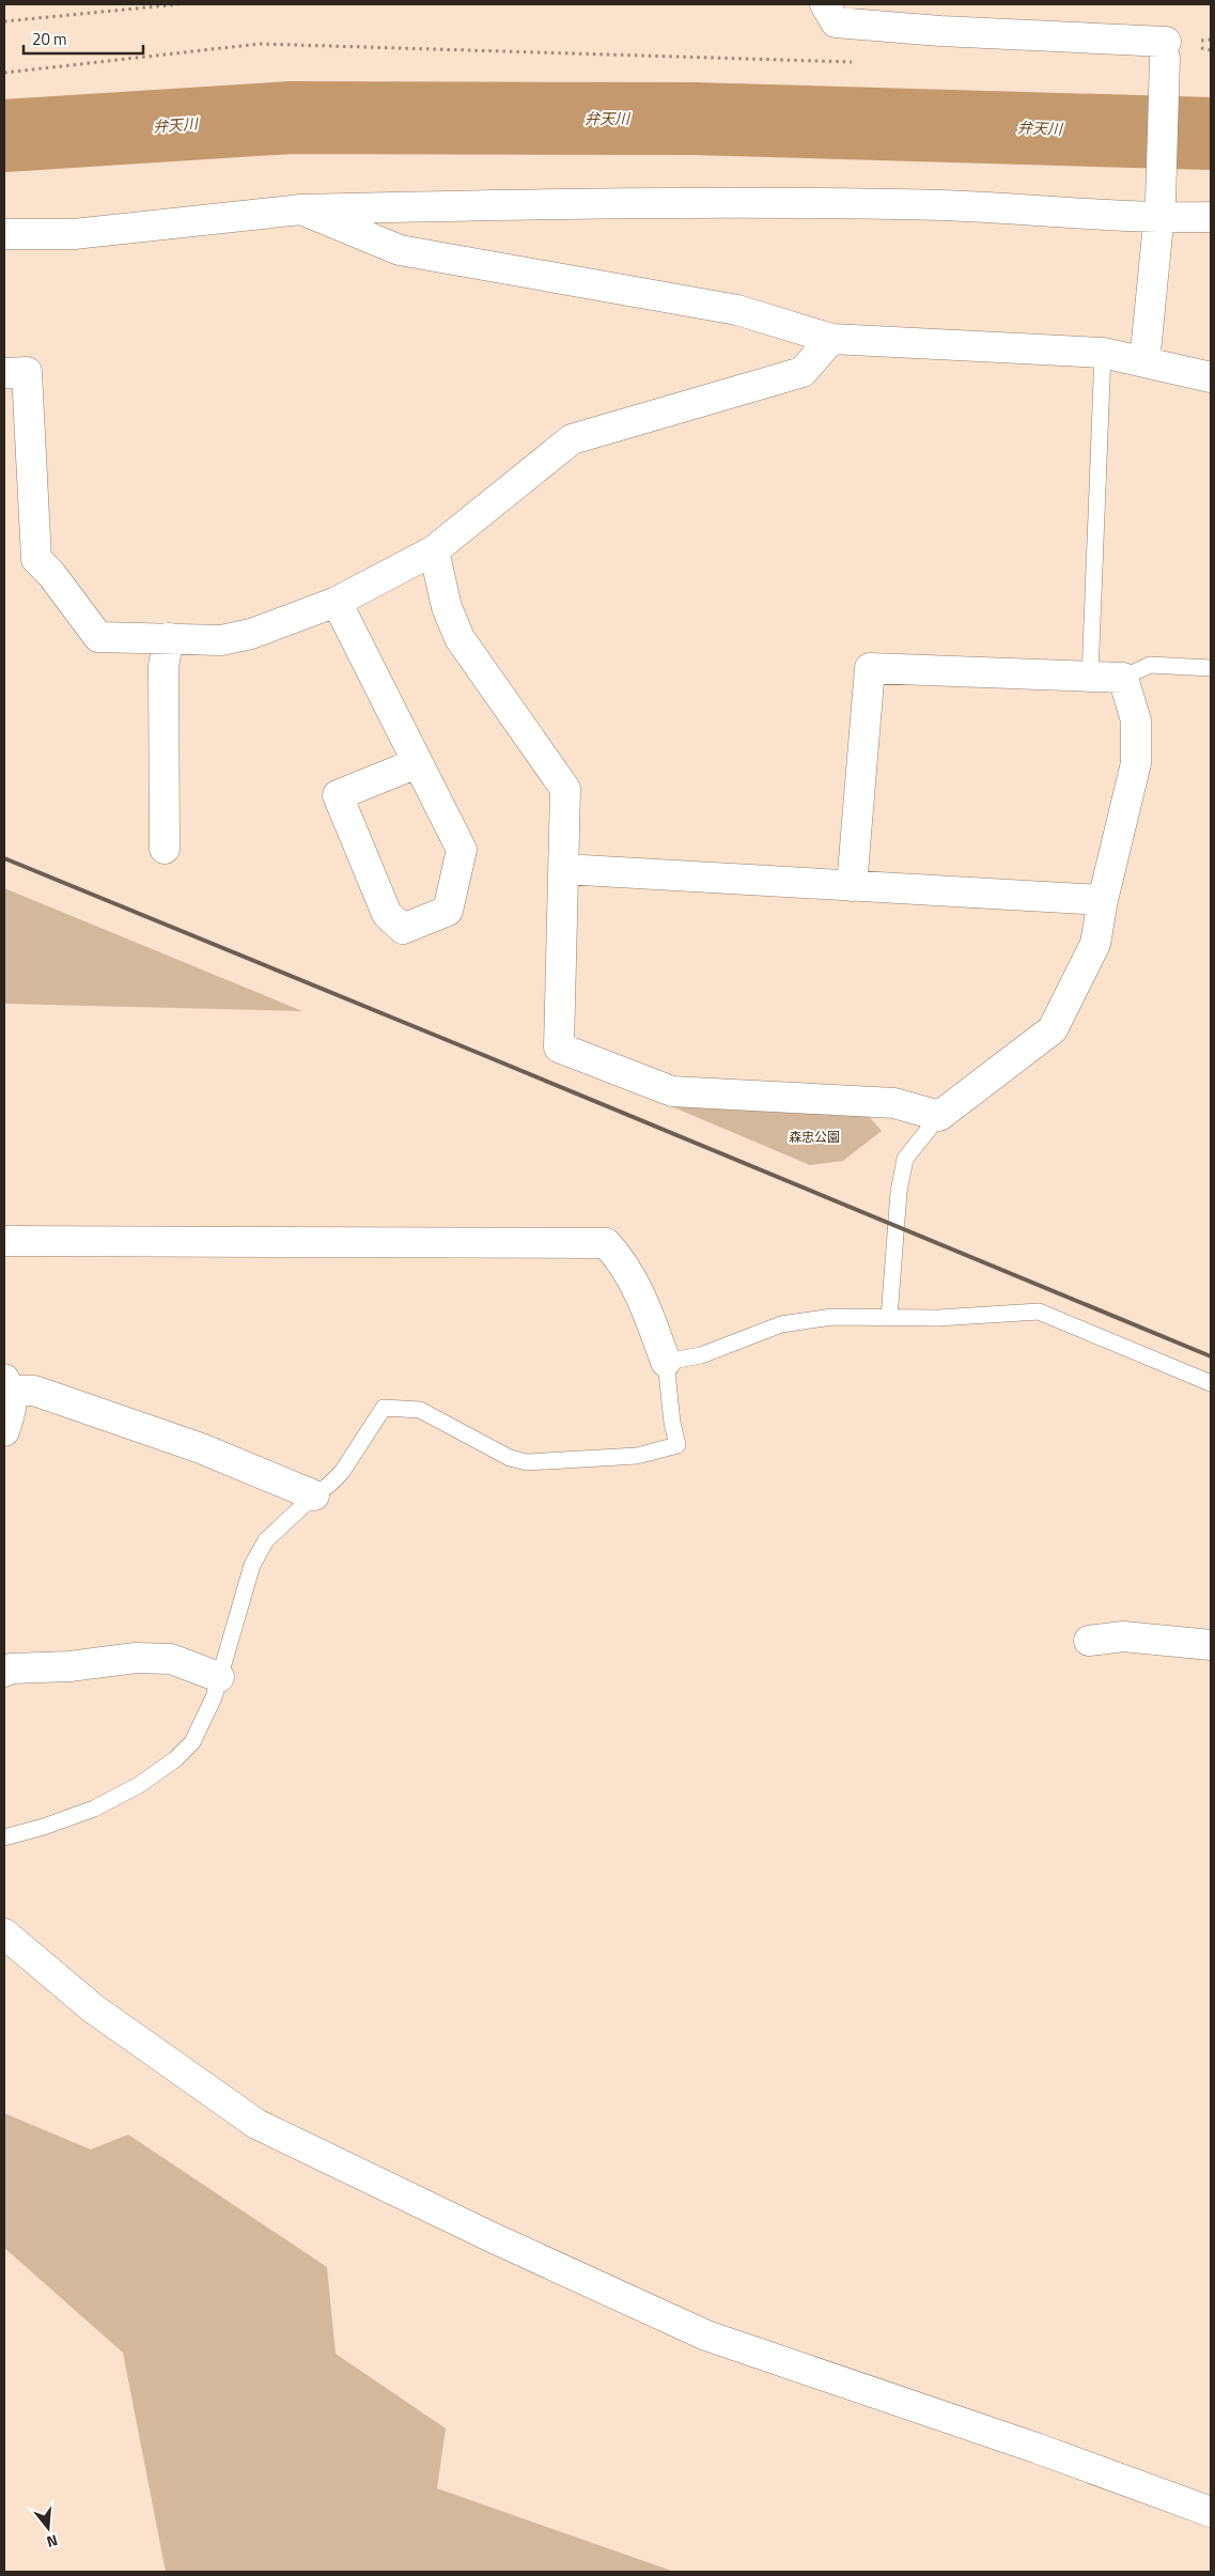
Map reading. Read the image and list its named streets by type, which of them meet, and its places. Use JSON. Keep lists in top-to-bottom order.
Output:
{
  "water": ["弁天川"],
  "parks": ["森忠公園"],
  "scale_bar": "20 m",
  "north": "bottom"
}
